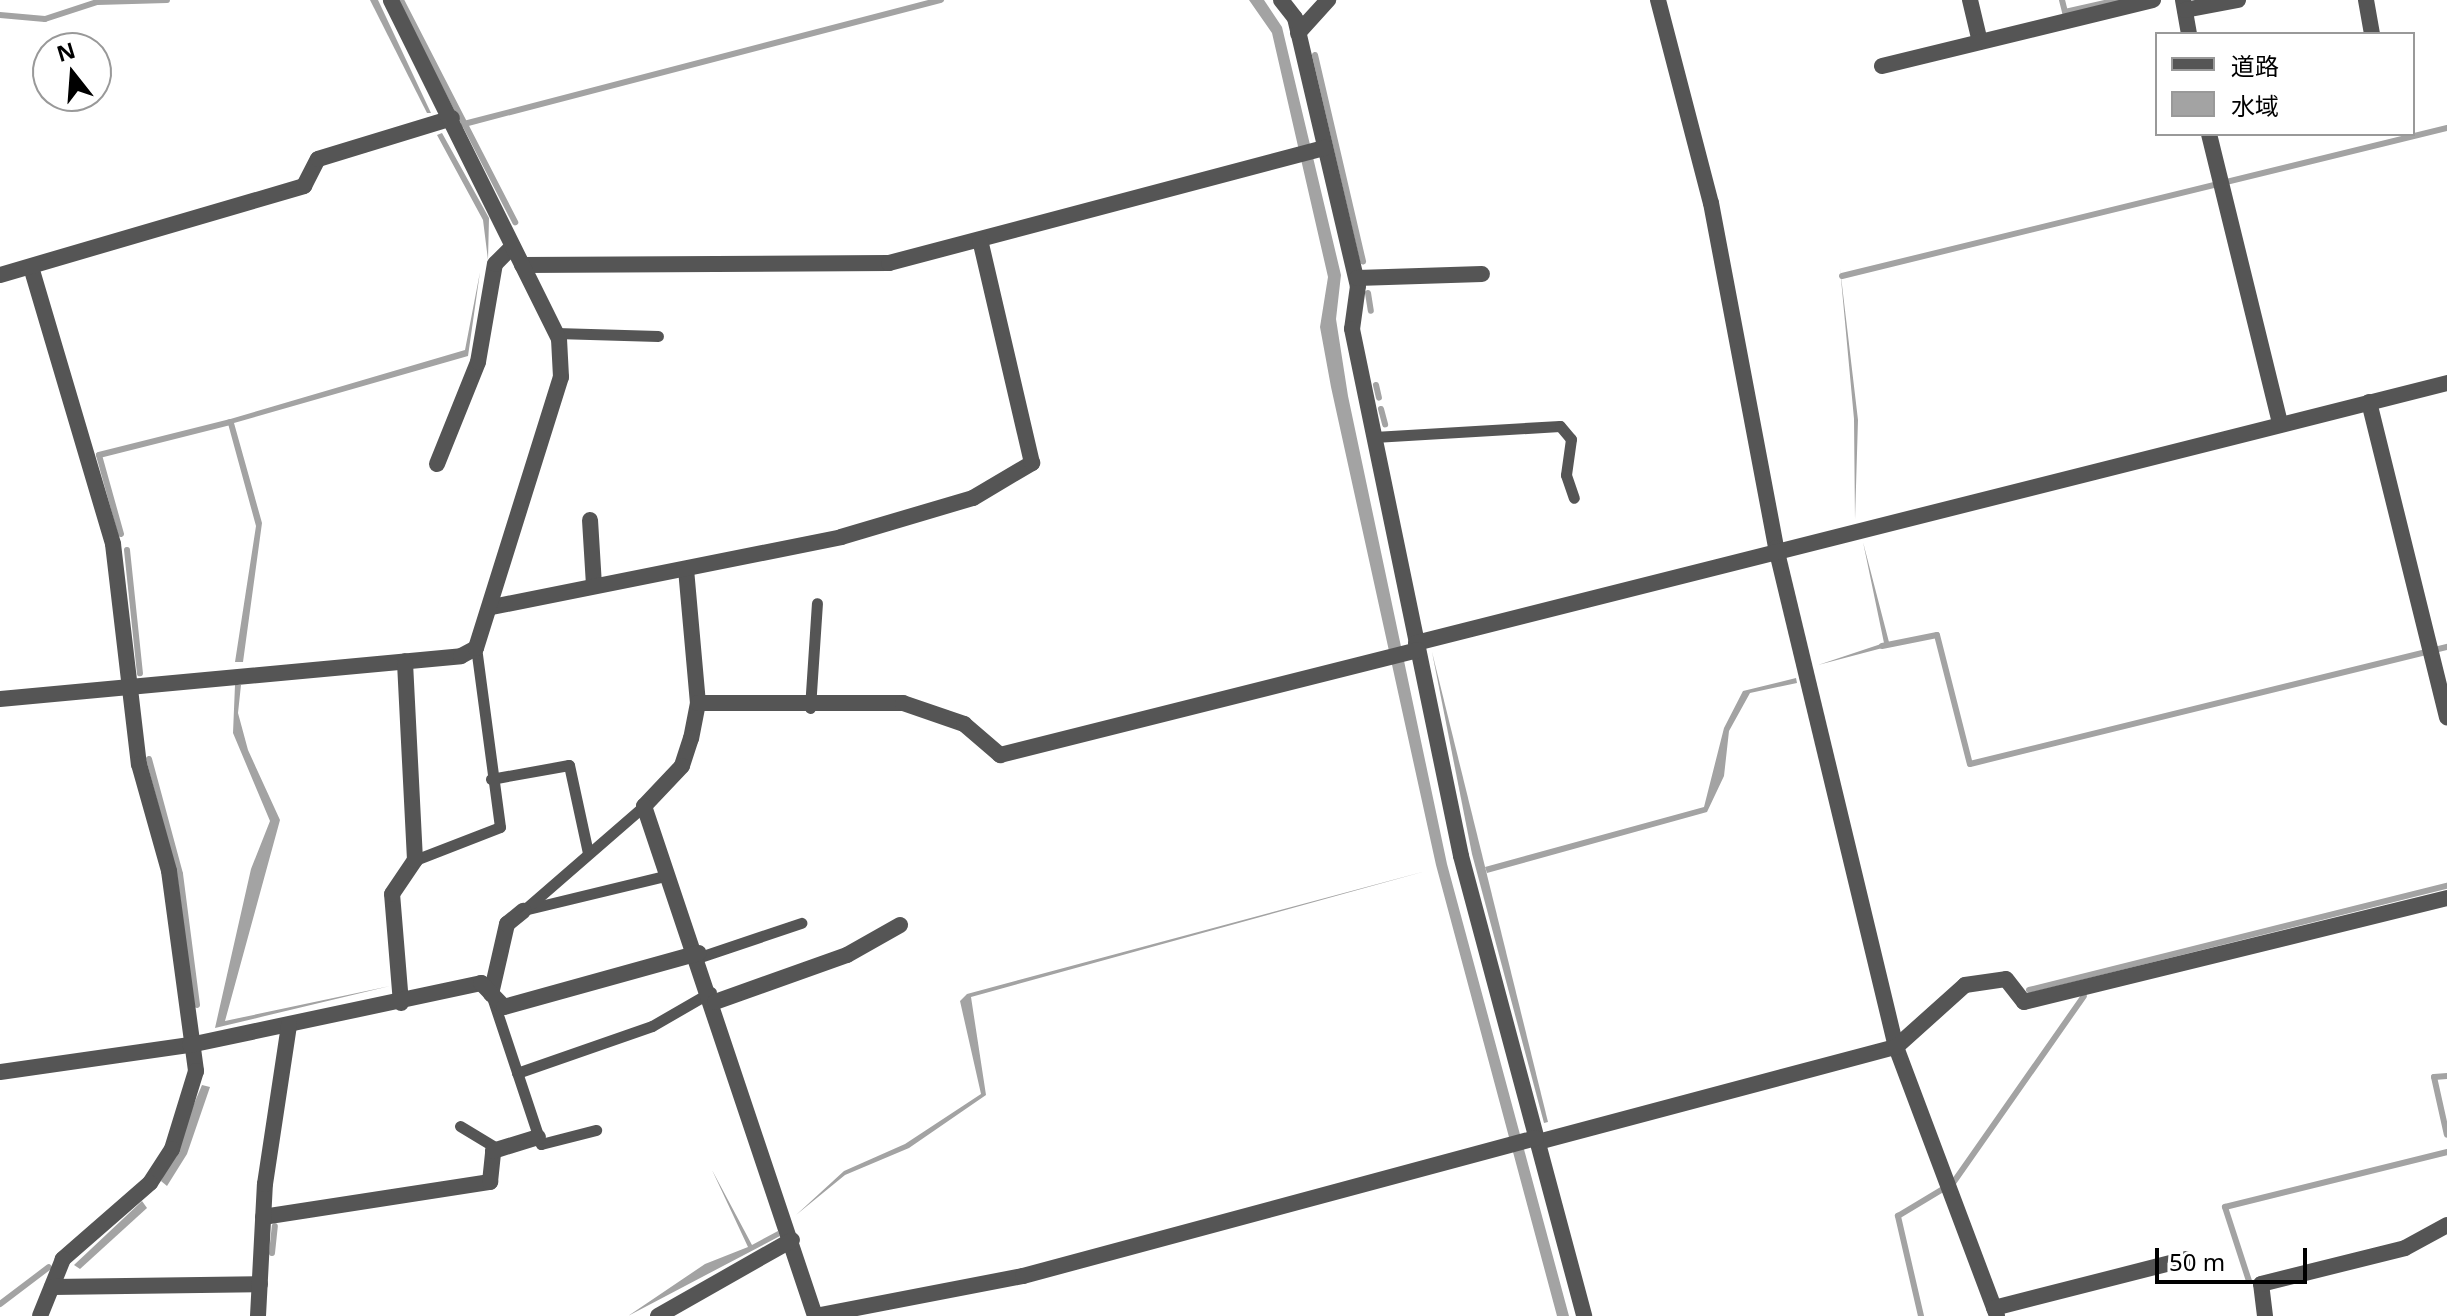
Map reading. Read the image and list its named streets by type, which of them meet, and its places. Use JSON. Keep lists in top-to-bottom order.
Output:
{
  "legend": ["道路", "水域"],
  "scale_bar": "50 m",
  "north": "top"
}
